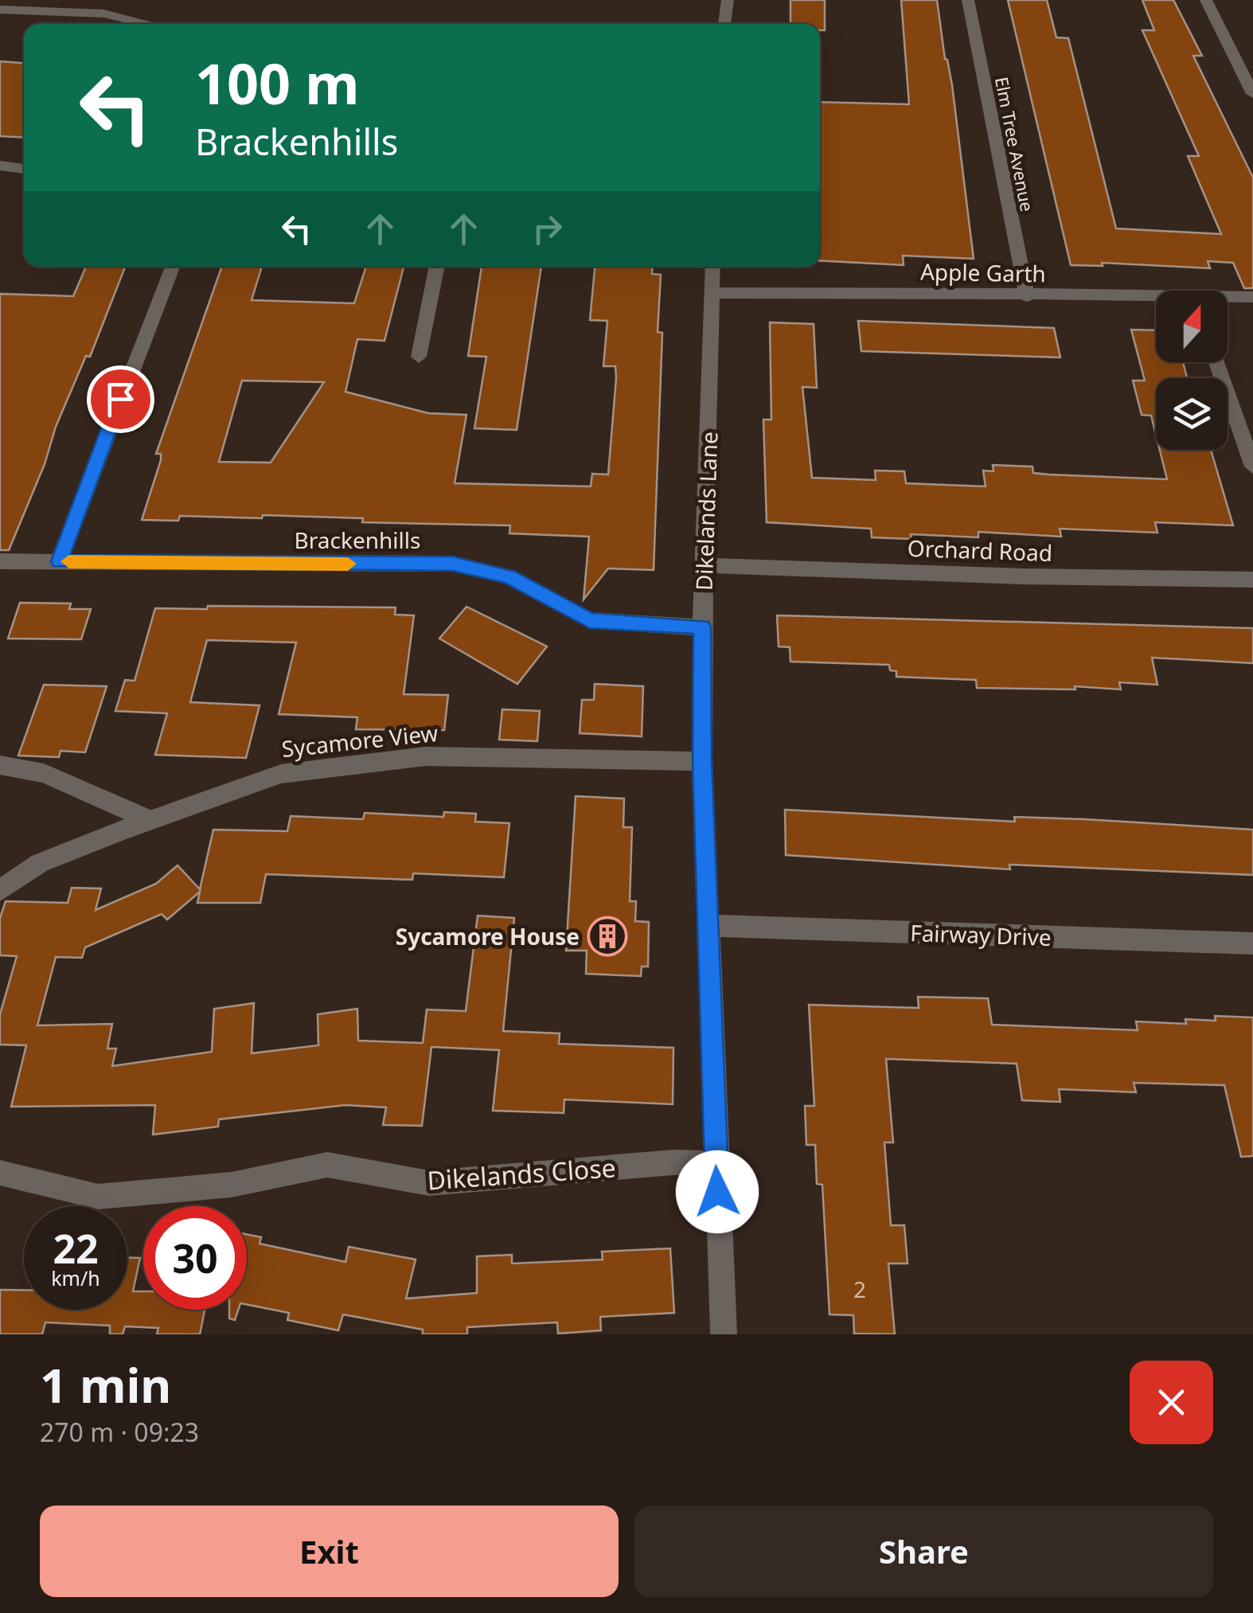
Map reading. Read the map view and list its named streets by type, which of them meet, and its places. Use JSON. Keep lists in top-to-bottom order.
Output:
{
  "streets": {
    "street": [
      "Elm Tree Avenue",
      "Apple Garth",
      "Dikelands Lane",
      "Brackenhills",
      "Orchard Road",
      "Sycamore View",
      "Fairway Drive",
      "Dikelands Close"
    ]
  },
  "crossings": [
    ["Elm Tree Avenue", "Apple Garth"],
    ["Apple Garth", "Dikelands Lane"],
    ["Dikelands Lane", "Brackenhills"],
    ["Dikelands Lane", "Orchard Road"],
    ["Dikelands Lane", "Sycamore View"],
    ["Dikelands Lane", "Fairway Drive"],
    ["Dikelands Lane", "Dikelands Close"]
  ],
  "places": {
    "building": ["Sycamore House"]
  },
  "house_numbers": ["2"],
  "north": "top",
  "page": {
    "turn": ["100 m", "Brackenhills"],
    "speed": "22 km/h",
    "limit": "30",
    "heading": ["1 min", "270 m · 09:23"],
    "buttons": ["Exit", "Share"]
  }
}
